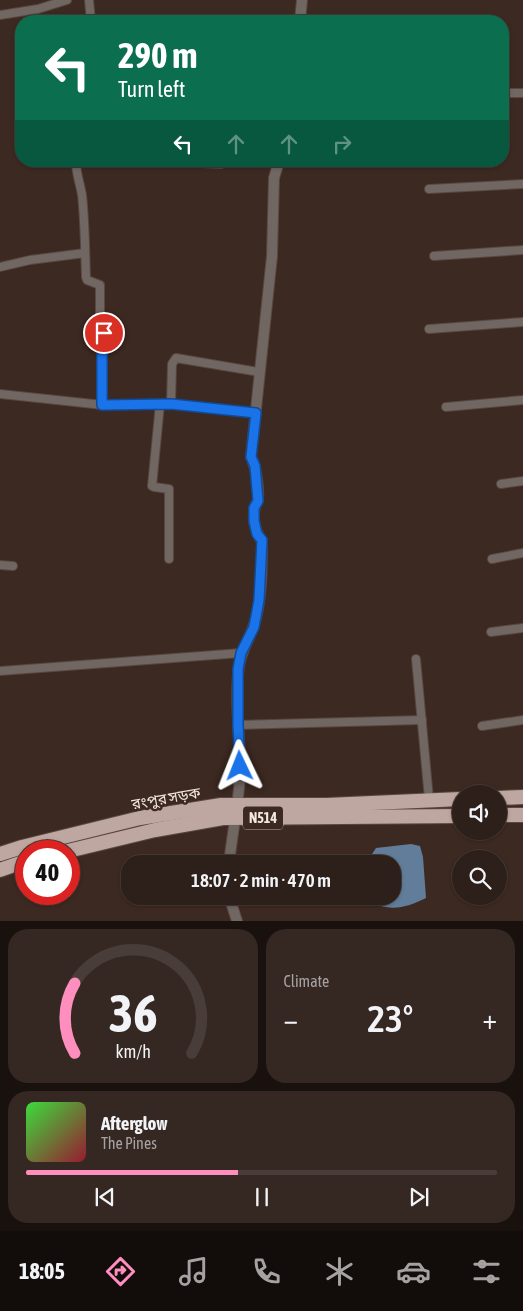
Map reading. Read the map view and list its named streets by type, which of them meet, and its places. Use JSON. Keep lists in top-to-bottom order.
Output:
{
  "streets": {
    "highway": ["রংপুর সড়ক", "N514"]
  },
  "page": {
    "turn": ["290 m", "Turn left"],
    "limit": "40",
    "trip": "18:07 · 2 min · 470 m",
    "tile": "Climate",
    "heat": ["−", "23°", "+"],
    "song": ["Afterglow", "The Pines"],
    "tabs": "18:05",
    "gauge": ["36", "km/h"]
  }
}
